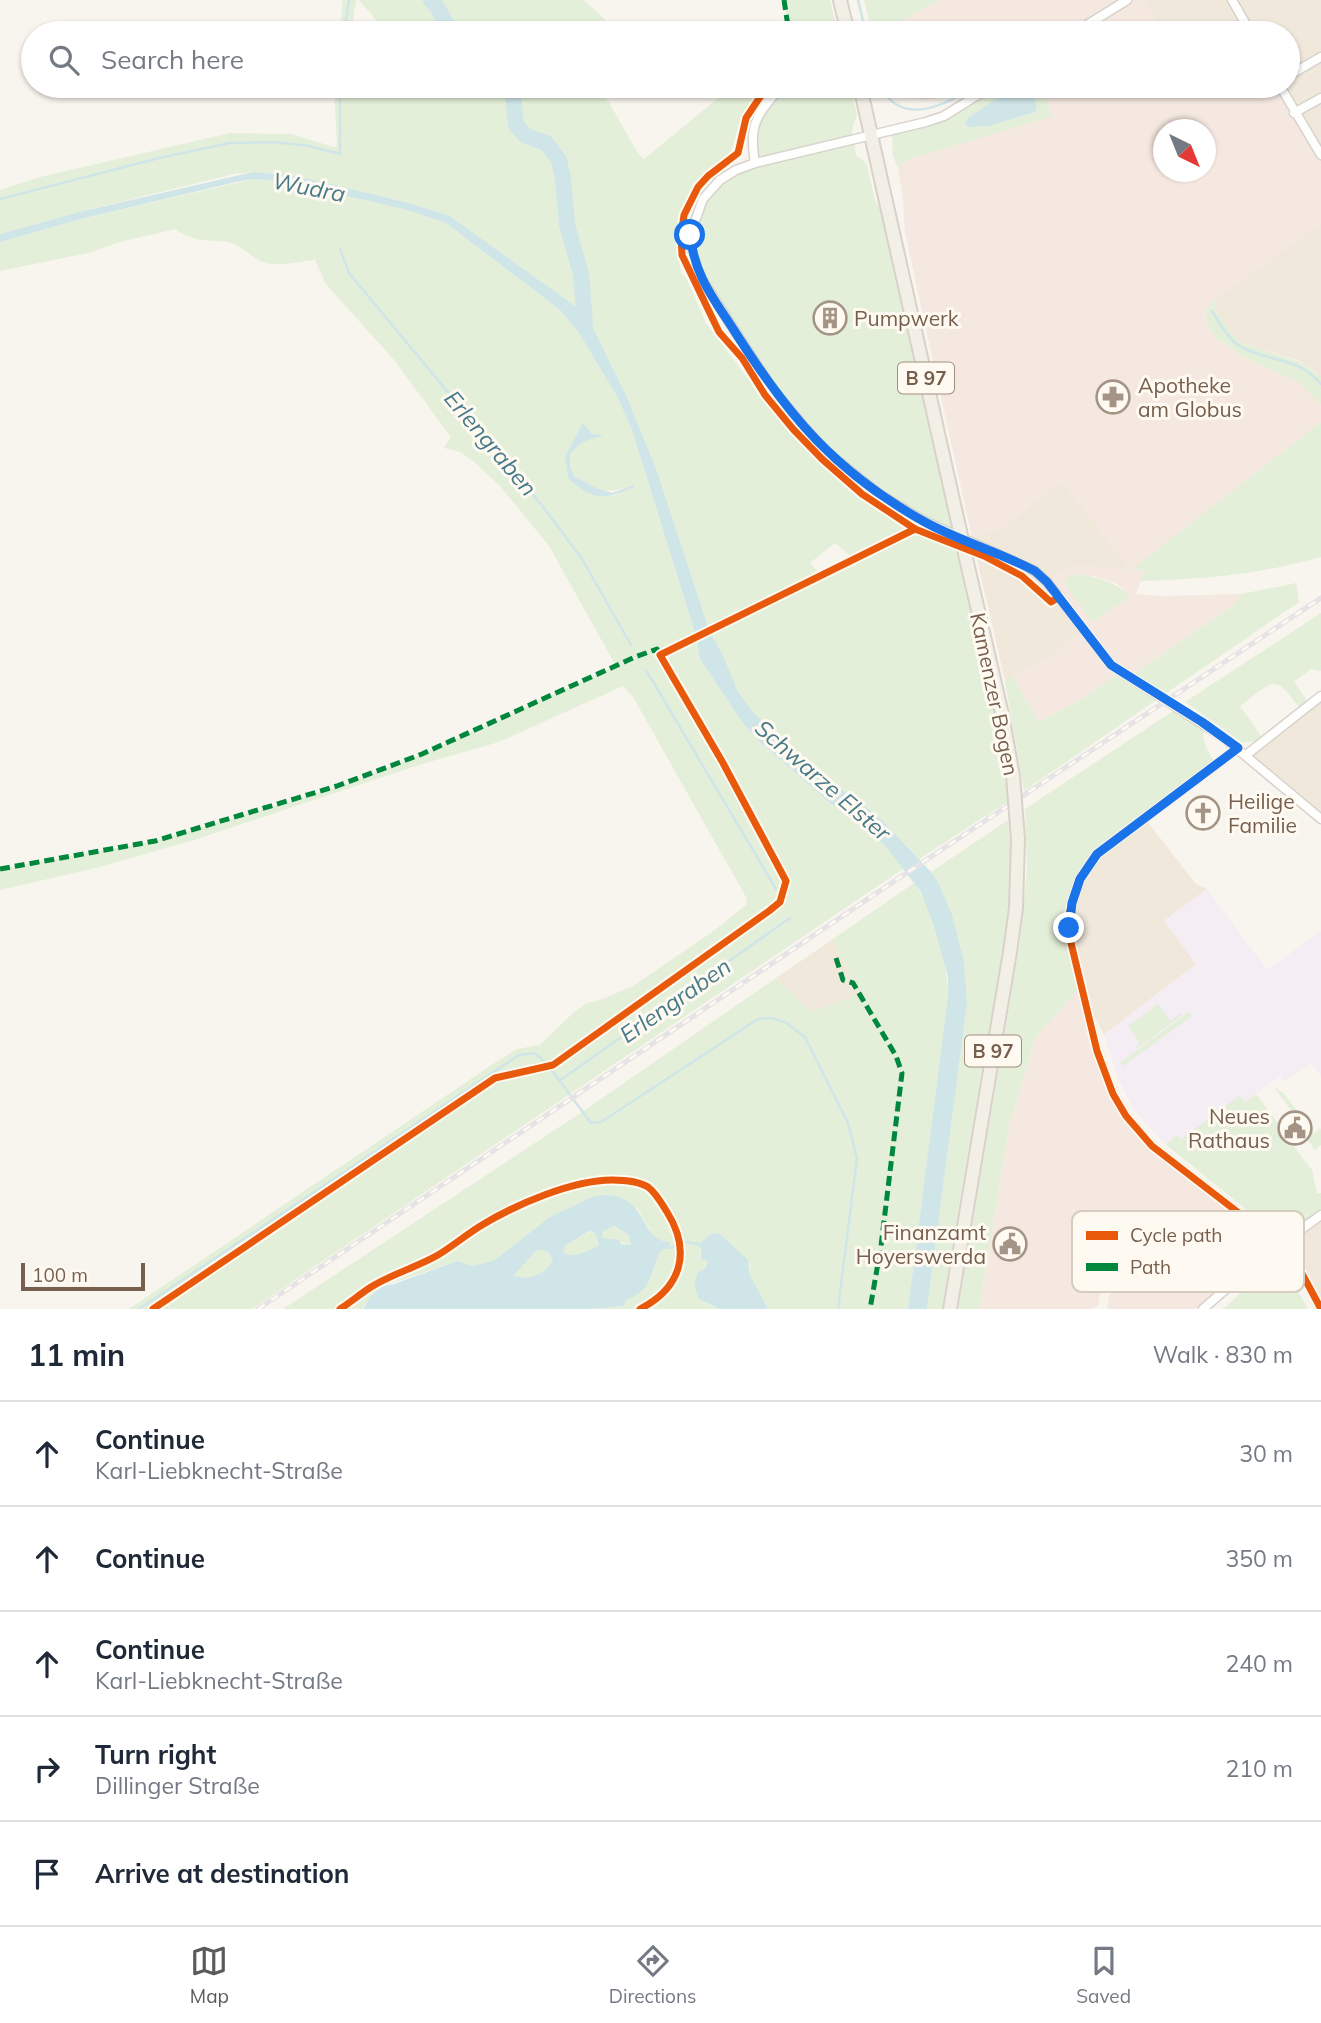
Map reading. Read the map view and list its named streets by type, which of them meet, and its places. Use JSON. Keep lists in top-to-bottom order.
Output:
{
  "streets": {
    "main road": ["B 97", "Kamenzer Bogen"]
  },
  "water": ["Wudra", "Erlengraben", "Schwarze Elster"],
  "places": {
    "building": ["Pumpwerk"],
    "pharmacy": ["Apotheke am Globus"],
    "church": ["Heilige Familie"],
    "public building": ["Neues Rathaus", "Finanzamt Hoyerswerda"]
  },
  "legend": ["Cycle path", "Path"],
  "scale_bar": "100 m",
  "north": "bottom right",
  "page": {
    "search": "Search here",
    "scale": "100 m",
    "heading": ["11 min", "Walk · 830 m"],
    "list": [
      ["Continue", "Karl-Liebknecht-Straße", "30 m"],
      ["Continue", "350 m"],
      ["Continue", "Karl-Liebknecht-Straße", "240 m"],
      ["Turn right", "Dillinger Straße", "210 m"],
      "Arrive at destination"
    ],
    "nav": ["Map", "Directions", "Saved"]
  }
}
